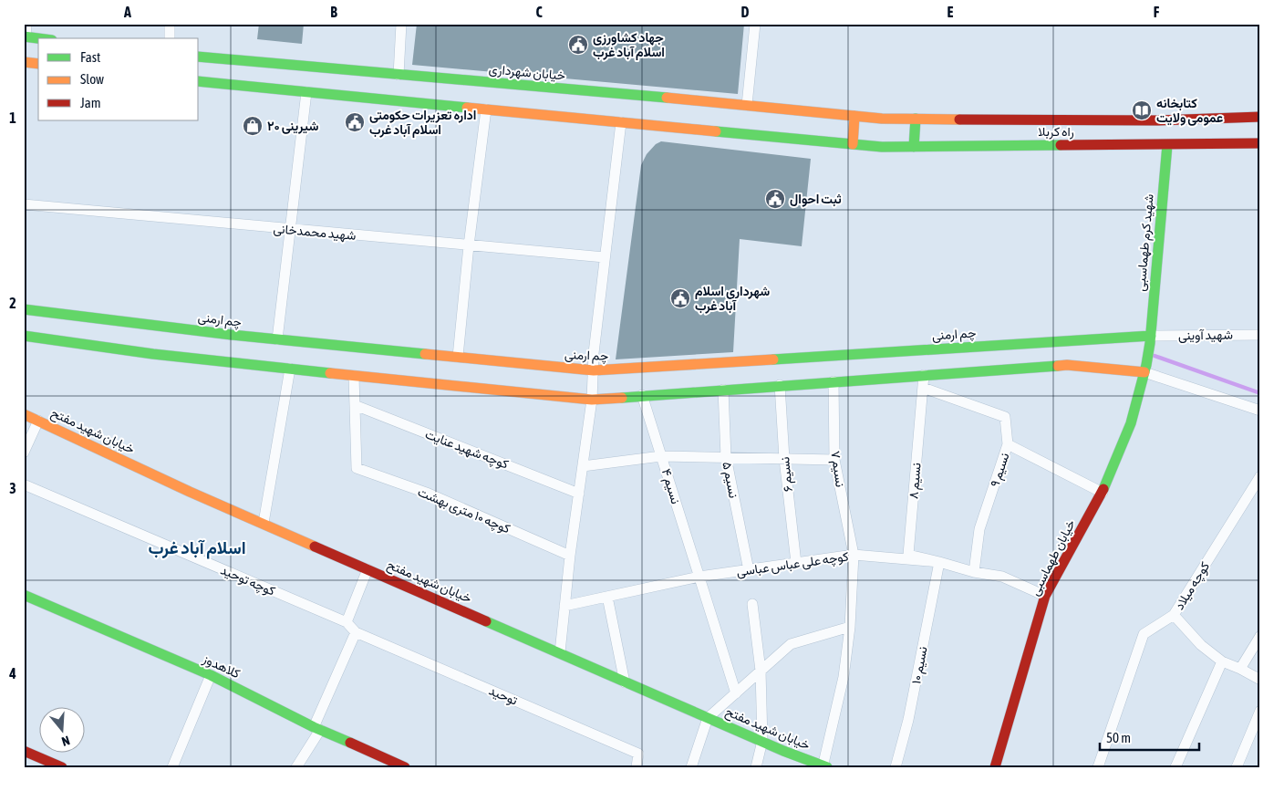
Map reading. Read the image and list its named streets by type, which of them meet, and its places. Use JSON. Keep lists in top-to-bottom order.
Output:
{
  "streets": {
    "street": [
      "خیابان شهرداری",
      "راه کربلا",
      "شهید محمدخانی",
      "شهید کرم طهماسبی",
      "چم ارمنی",
      "شهید آوینی",
      "خیابان شهید مفتح",
      "کوچه شهید عنایت",
      "نسیم ۷",
      "نسیم ۹",
      "نسیم ۶",
      "نسیم ۵",
      "نسیم ۸",
      "نسیم ۴",
      "کوچه ۱۰ متری بهشت",
      "خیابان طهماسبی",
      "کوچه علی عباس عباسی",
      "کوچه توحید",
      "کوچه میلاد",
      "نسیم ۱۰",
      "کلاهدوز",
      "توحید"
    ]
  },
  "crossings": [
    ["خیابان شهرداری", "راه کربلا"],
    ["راه کربلا", "شهید کرم طهماسبی"],
    ["شهید کرم طهماسبی", "چم ارمنی"],
    ["شهید کرم طهماسبی", "شهید آوینی"],
    ["شهید کرم طهماسبی", "خیابان طهماسبی"],
    ["چم ارمنی", "شهید آوینی"],
    ["خیابان شهید مفتح", "نسیم ۷"],
    ["کوچه شهید عنایت", "کوچه ۱۰ متری بهشت"],
    ["نسیم ۷", "کوچه علی عباس عباسی"],
    ["نسیم ۹", "خیابان طهماسبی"],
    ["نسیم ۹", "کوچه علی عباس عباسی"],
    ["نسیم ۶", "کوچه علی عباس عباسی"],
    ["نسیم ۵", "کوچه علی عباس عباسی"],
    ["نسیم ۸", "کوچه علی عباس عباسی"],
    ["نسیم ۸", "نسیم ۱۰"],
    ["نسیم ۴", "کوچه علی عباس عباسی"],
    ["خیابان طهماسبی", "کوچه علی عباس عباسی"],
    ["کوچه علی عباس عباسی", "نسیم ۱۰"]
  ],
  "districts": ["اسلام آباد غرب"],
  "places": {
    "public building": [
      "جهاد کشاورزی اسلام آباد غرب",
      "اداره تعزیرات حکومتی اسلام آباد غرب",
      "ثبت احوال",
      "شهرداری اسلام آباد غرب"
    ],
    "library": ["کتابخانه عمومی ولایت"],
    "shop": ["شیرینی ۲۰"]
  },
  "legend": ["Fast", "Slow", "Jam"],
  "scale_bar": "50 m",
  "north": "bottom",
  "grid": {
    "columns": [
      "A",
      "B",
      "C",
      "D",
      "E",
      "F"
    ],
    "rows": [
      "1",
      "2",
      "3",
      "4"
    ]
  }
}
